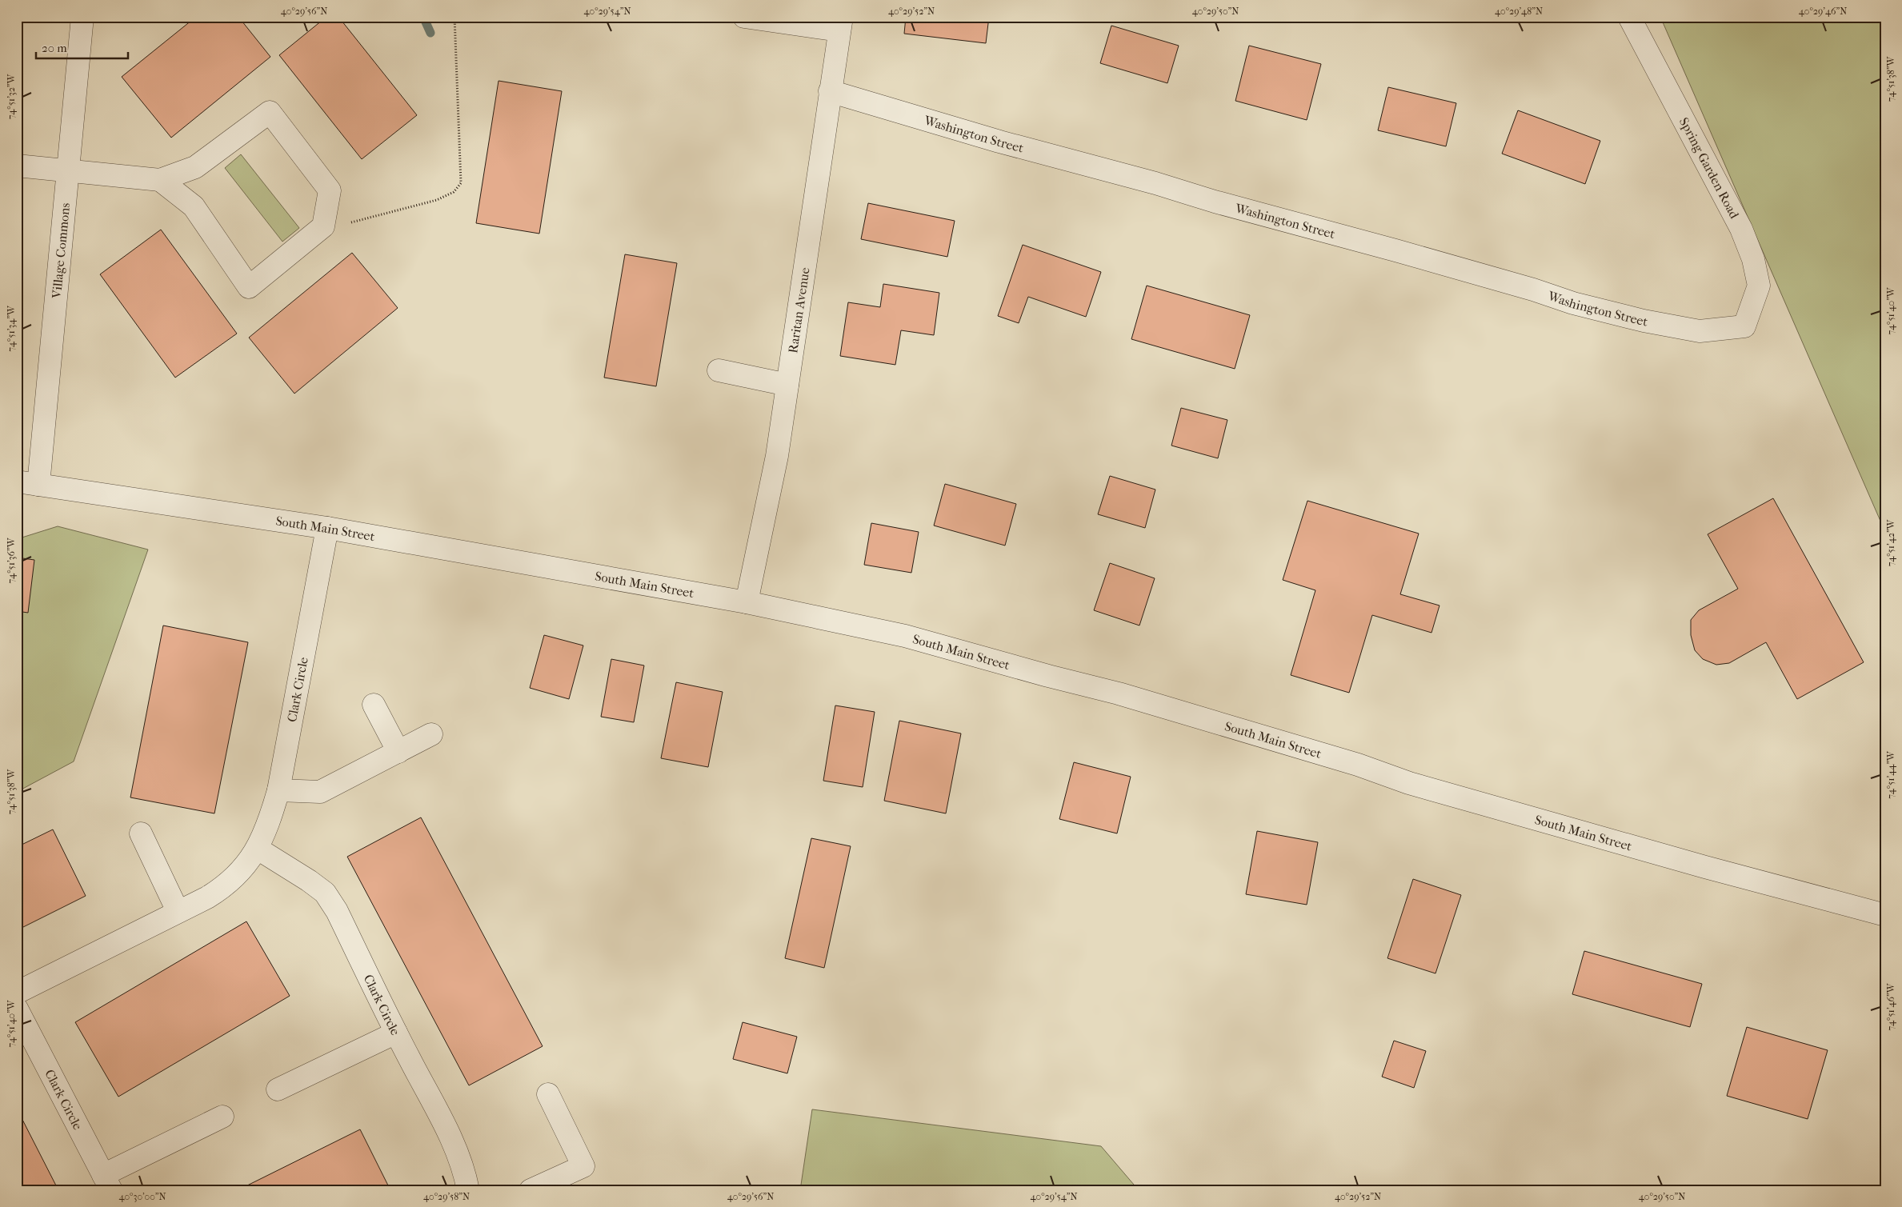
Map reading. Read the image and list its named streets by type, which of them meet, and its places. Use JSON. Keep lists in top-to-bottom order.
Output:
{
  "streets": {
    "street": [
      "Washington Street",
      "Spring Garden Road",
      "Village Commons",
      "Raritan Avenue",
      "South Main Street",
      "Clark Circle"
    ]
  },
  "crossings": [
    ["Washington Street", "Spring Garden Road"],
    ["Washington Street", "Raritan Avenue"],
    ["Village Commons", "South Main Street"],
    ["Raritan Avenue", "South Main Street"],
    ["South Main Street", "Clark Circle"]
  ],
  "scale_bar": "20 m",
  "coordinates": [
    "40°29'56\"N",
    "40°29'54\"N",
    "40°29'52\"N",
    "40°29'50\"N",
    "40°29'48\"N",
    "40°29'46\"N",
    "74°51'38\"W",
    "74°51'32\"W",
    "74°51'40\"W",
    "74°51'34\"W",
    "74°51'42\"W",
    "74°51'36\"W",
    "74°51'44\"W",
    "74°51'46\"W",
    "40°30'00\"N",
    "40°29'58\"N"
  ]
}
